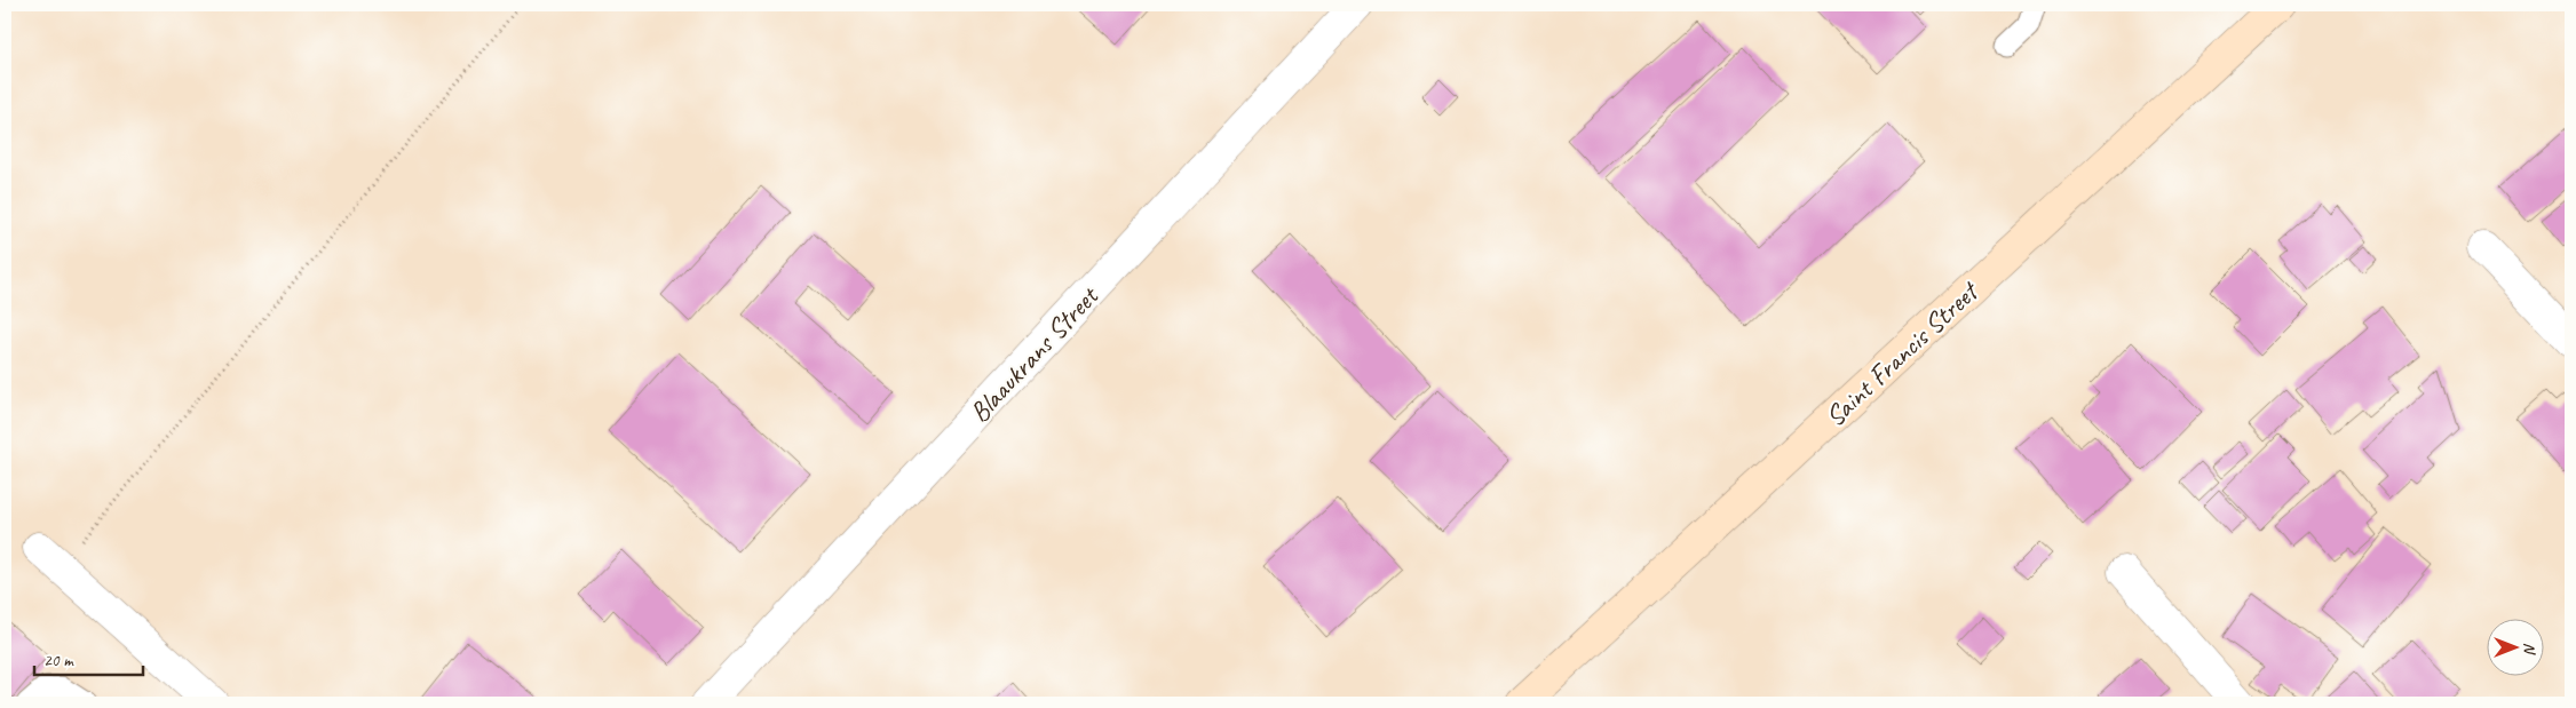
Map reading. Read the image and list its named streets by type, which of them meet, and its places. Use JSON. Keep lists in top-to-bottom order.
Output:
{
  "streets": {
    "street": ["Blaaukrans Street", "Saint Francis Street"]
  },
  "scale_bar": "20 m",
  "north": "right"
}
